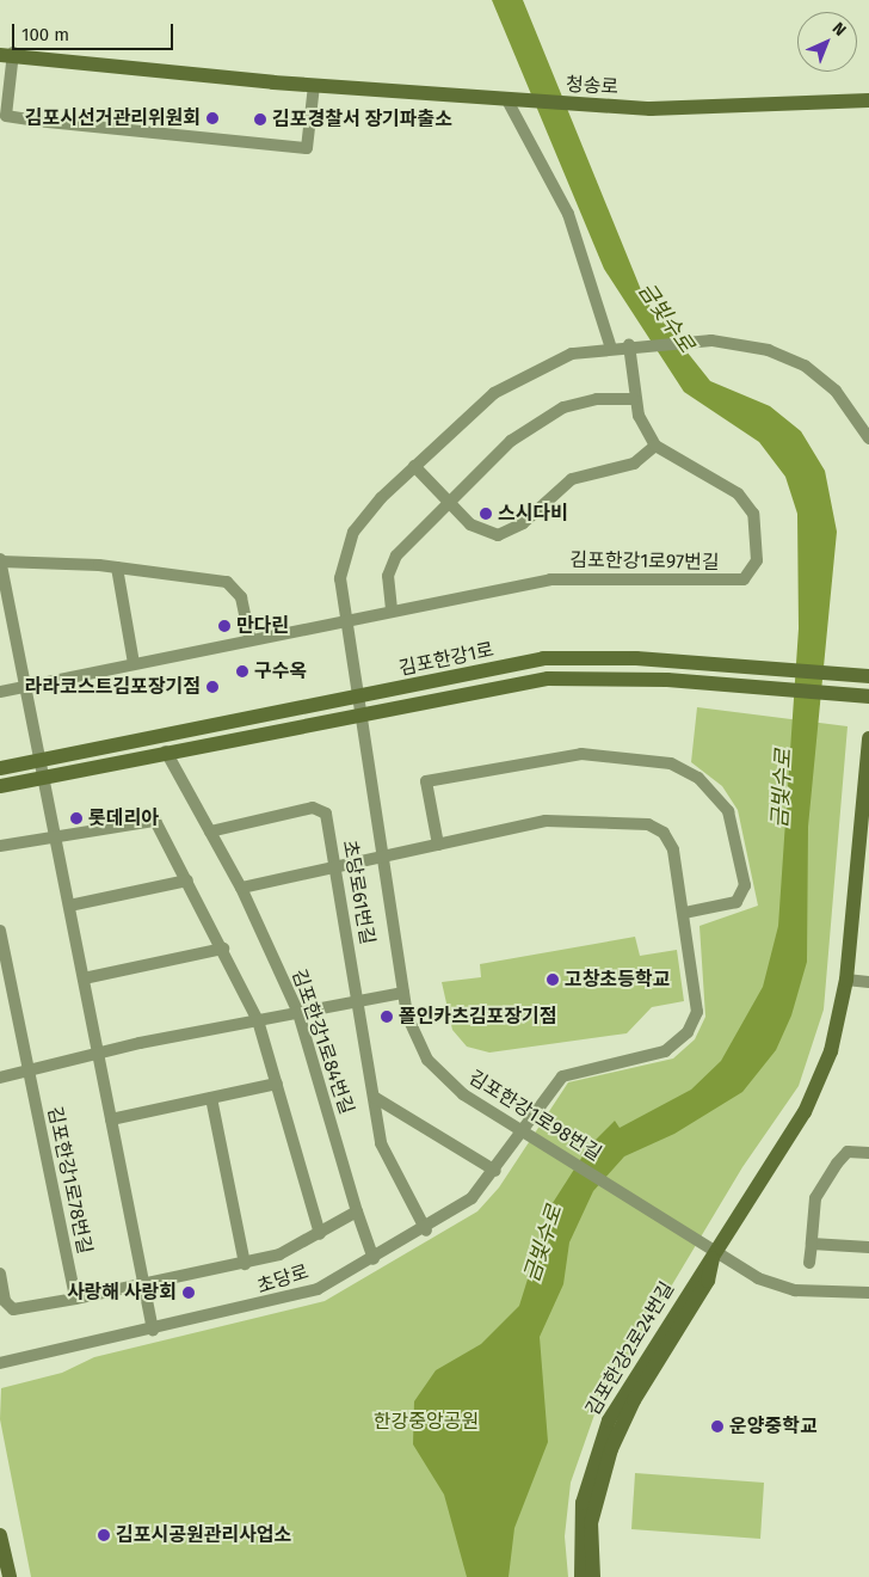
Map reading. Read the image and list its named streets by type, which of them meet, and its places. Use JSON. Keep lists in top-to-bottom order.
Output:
{
  "streets": {
    "street": [
      "청송로",
      "김포한강1로97번길",
      "김포한강1로",
      "초당로61번길",
      "김포한강1로84번길",
      "김포한강1로98번길",
      "김포한강1로78번길",
      "초당로",
      "김포한강2로24번길"
    ]
  },
  "crossings": [
    ["김포한강1로", "김포한강1로84번길"],
    ["김포한강1로", "김포한강1로98번길"],
    ["초당로61번길", "김포한강1로84번길"],
    ["초당로61번길", "초당로"],
    ["김포한강1로98번길", "초당로"],
    ["김포한강1로98번길", "김포한강2로24번길"]
  ],
  "water": ["금빛수로"],
  "parks": ["한강중앙공원"],
  "places": [
    "김포시선거관리위원회",
    "김포경찰서 장기파출소",
    "스시다비",
    "만다린",
    "구수옥",
    "라라코스트김포장기점",
    "롯데리아",
    "고창초등학교",
    "폴인카츠김포장기점",
    "사랑해 사랑회",
    "운양중학교",
    "김포시공원관리사업소"
  ],
  "scale_bar": "100 m",
  "north": "top right"
}
